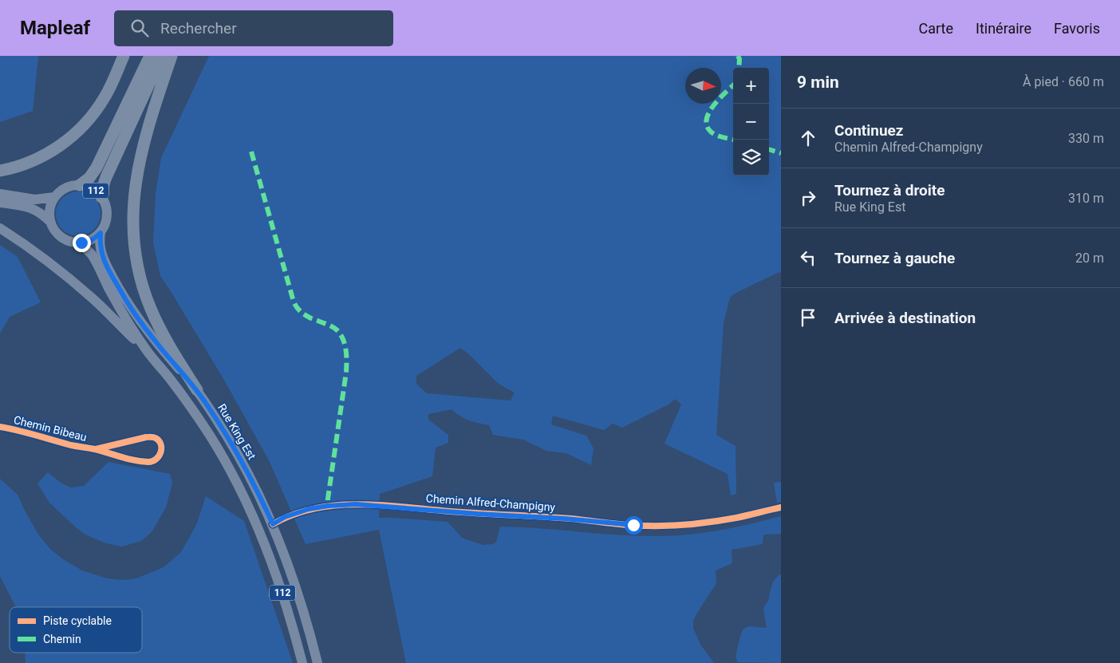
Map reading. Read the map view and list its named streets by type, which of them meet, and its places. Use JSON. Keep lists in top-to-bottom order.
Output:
{
  "streets": {
    "main road": ["112", "Rue King Est"],
    "street": ["Chemin Bibeau", "Chemin Alfred-Champigny"]
  },
  "crossings": [
    ["112", "Rue King Est"],
    ["Rue King Est", "Chemin Alfred-Champigny"]
  ],
  "legend": ["Piste cyclable", "Chemin"],
  "north": "right",
  "page": {
    "header": "Mapleaf",
    "search": "Rechercher",
    "nav": ["Carte", "Itinéraire", "Favoris"],
    "heading": ["9 min", "À pied · 660 m"],
    "map_buttons": ["+", "−"],
    "list": [
      ["Continuez", "Chemin Alfred-Champigny", "330 m"],
      ["Tournez à droite", "Rue King Est", "310 m"],
      ["Tournez à gauche", "20 m"],
      "Arrivée à destination"
    ]
  }
}
